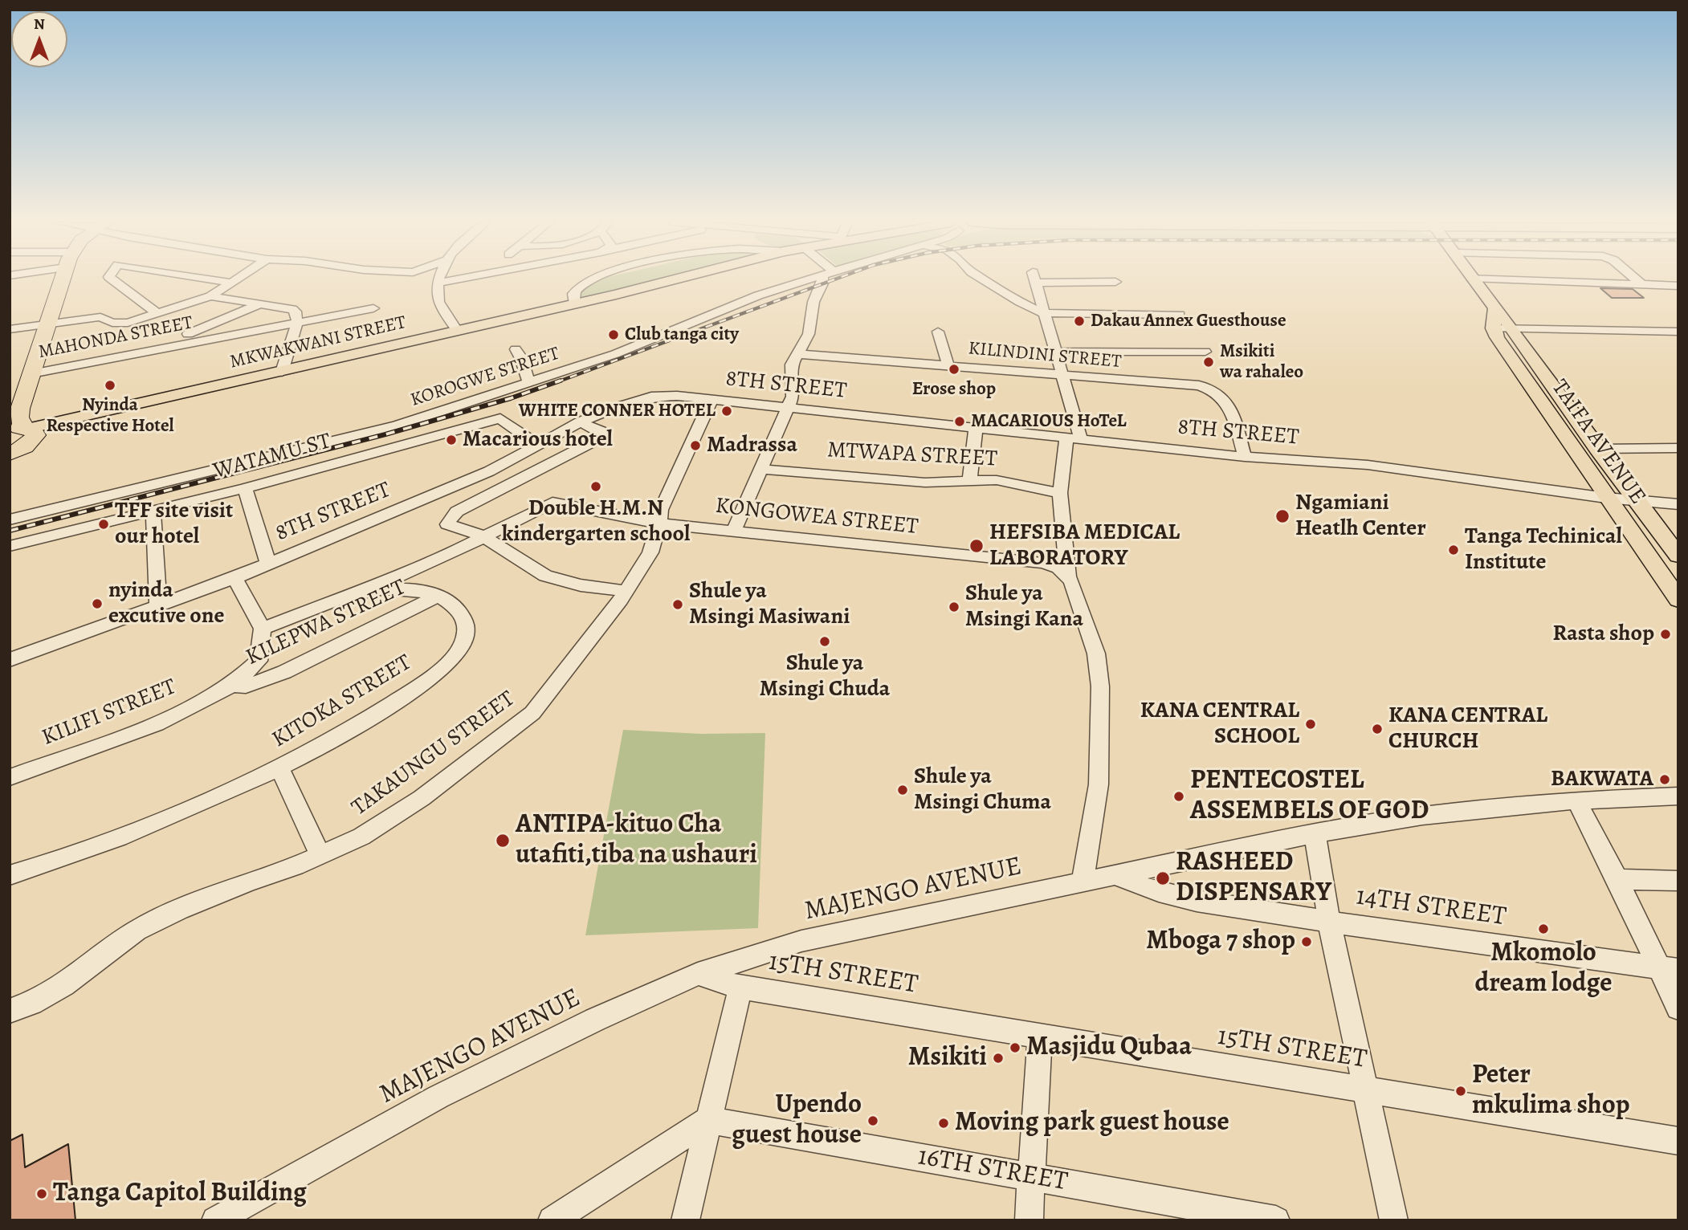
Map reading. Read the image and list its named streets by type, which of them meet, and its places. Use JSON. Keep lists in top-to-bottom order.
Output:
{
  "streets": {
    "main road": ["MKWAKWANI STREET", "TAIFA AVENUE"],
    "street": [
      "MAHONDA STREET",
      "KILINDINI STREET",
      "KOROGWE STREET",
      "8TH STREET",
      "MTWAPA STREET",
      "WATAMU ST",
      "KONGOWEA STREET",
      "KILEPWA STREET",
      "KITOKA STREET",
      "KILIFI STREET",
      "TAKAUNGU STREET",
      "MAJENGO AVENUE",
      "14TH STREET",
      "15TH STREET",
      "16TH STREET"
    ]
  },
  "crossings": [
    ["KILINDINI STREET", "8TH STREET"],
    ["8TH STREET", "TAIFA AVENUE"],
    ["8TH STREET", "WATAMU ST"],
    ["8TH STREET", "TAKAUNGU STREET"],
    ["KONGOWEA STREET", "TAKAUNGU STREET"],
    ["KILEPWA STREET", "KITOKA STREET"],
    ["KILEPWA STREET", "KILIFI STREET"],
    ["MAJENGO AVENUE", "14TH STREET"],
    ["MAJENGO AVENUE", "15TH STREET"]
  ],
  "places": [
    "Dakau Annex Guesthouse",
    "Club tanga city",
    "Msikiti wa rahaleo",
    "Erose shop",
    "Nyinda Respective Hotel",
    "WHITE CONNER HOTEL",
    "MACARIOUS HoTeL",
    "Macarious hotel",
    "Madrassa",
    "Double H.M.N kindergarten school",
    "Ngamiani Heatlh Center",
    "TFF site visit our hotel",
    "HEFSIBA MEDICAL LABORATORY",
    "Tanga Techinical Institute",
    "nyinda excutive one",
    "Shule ya Msingi Masiwani",
    "Shule ya Msingi Kana",
    "Rasta shop",
    "Shule ya Msingi Chuda",
    "KANA CENTRAL SCHOOL",
    "KANA CENTRAL CHURCH",
    "BAKWATA",
    "Shule ya Msingi Chuma",
    "PENTECOSTEL ASSEMBELS OF GOD",
    "ANTIPA-kituo Cha utafiti,tiba na ushauri",
    "RASHEED DISPENSARY",
    "Mkomolo dream lodge",
    "Mboga 7 shop",
    "Masjidu Qubaa",
    "Msikiti",
    "Peter mkulima shop",
    "Upendo guest house",
    "Moving park guest house",
    "Tanga Capitol Building"
  ],
  "north": "top"
}
